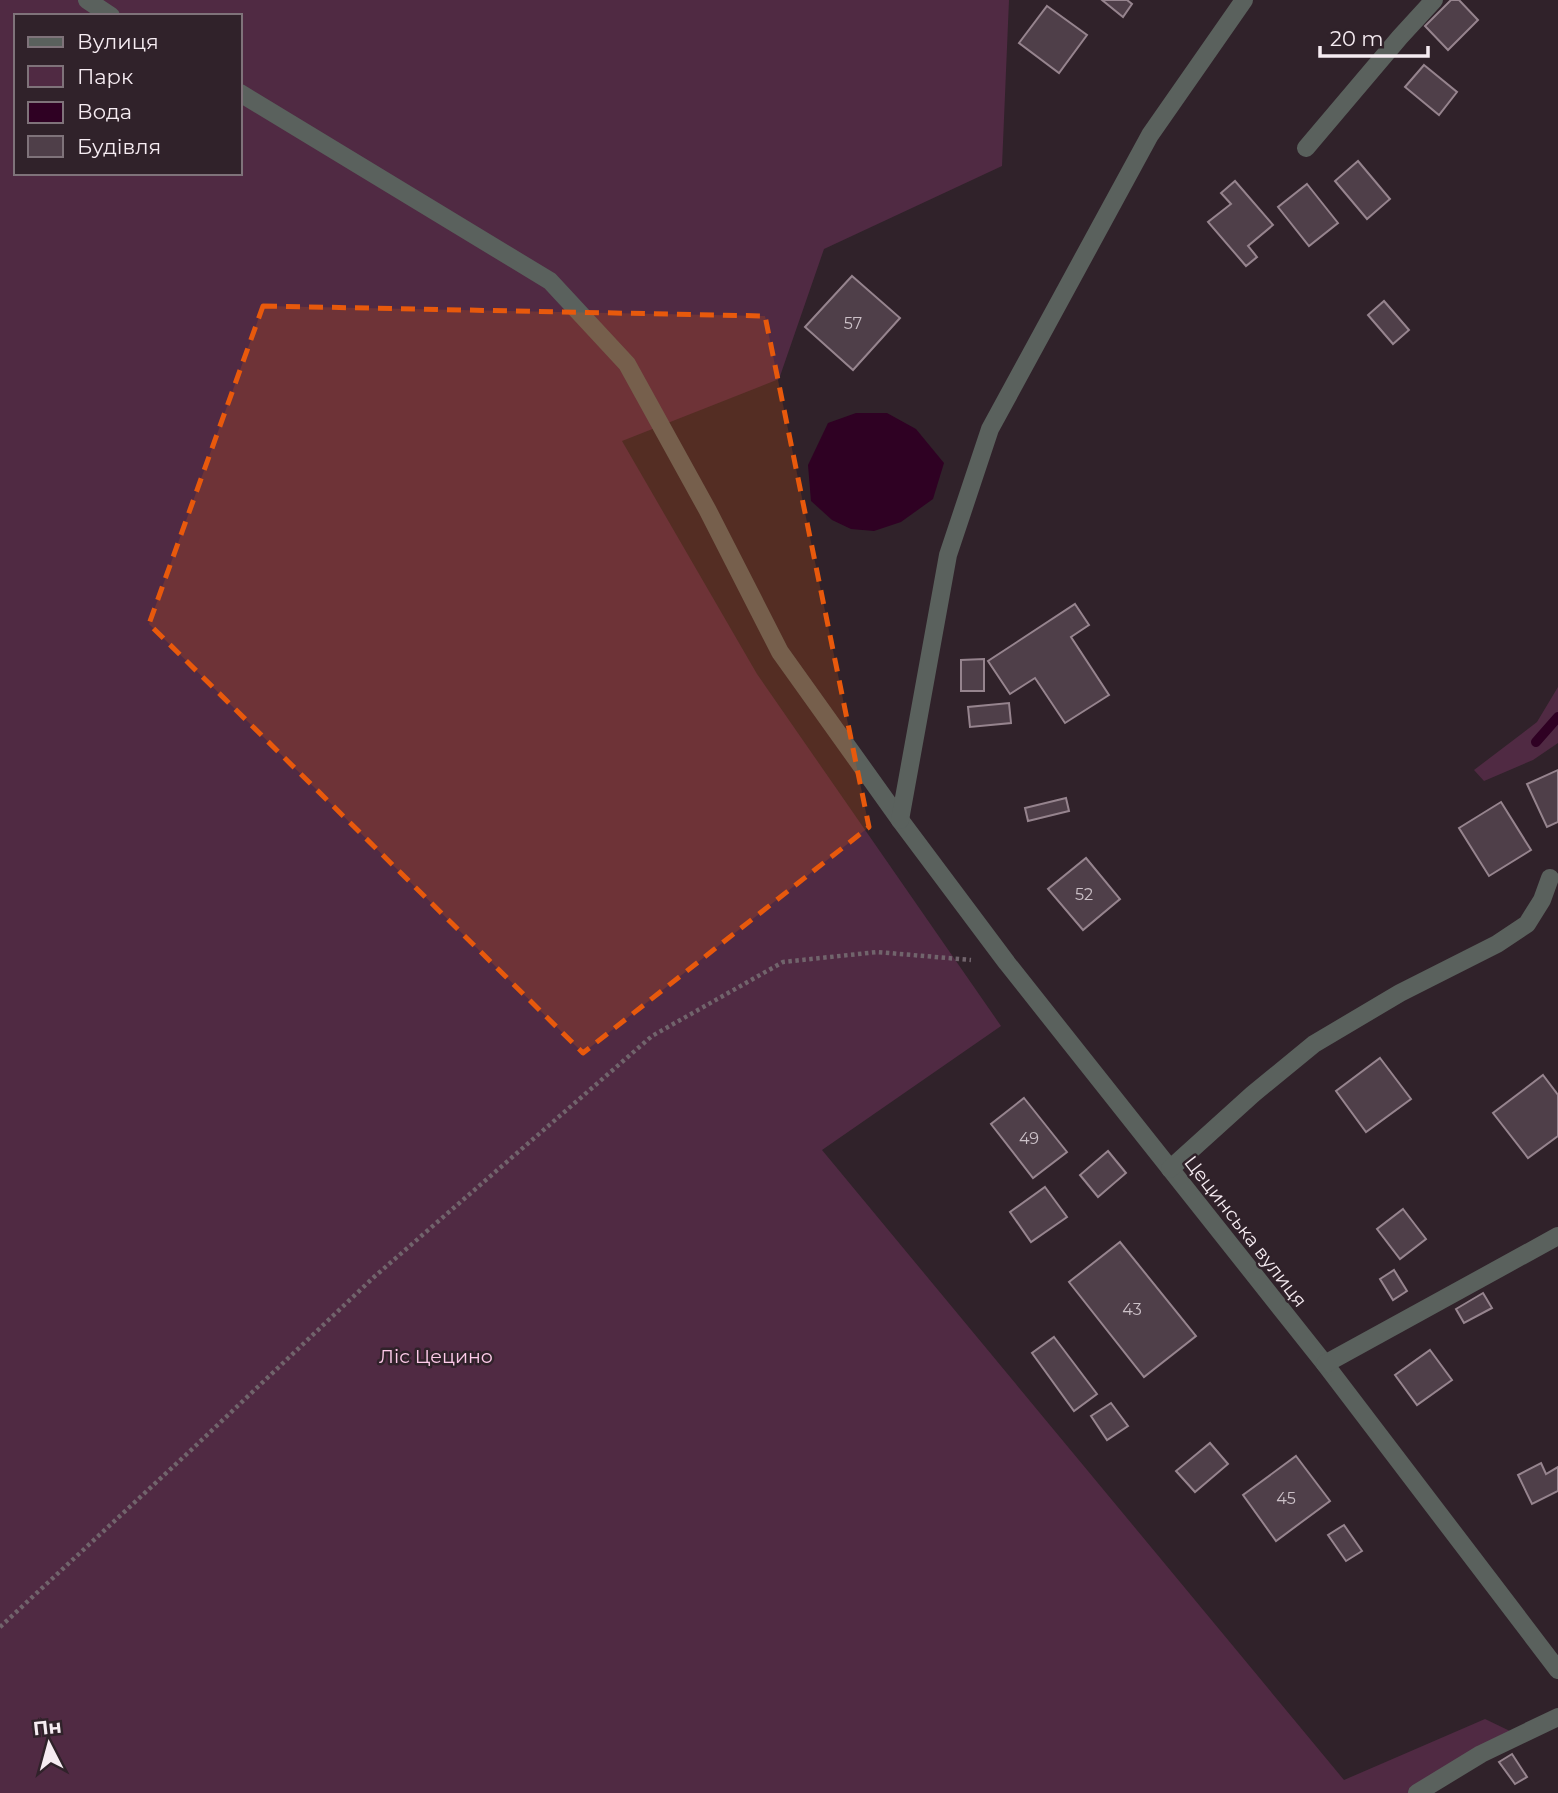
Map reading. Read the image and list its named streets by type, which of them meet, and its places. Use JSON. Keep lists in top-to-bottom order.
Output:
{
  "streets": {
    "street": ["Цецинська вулиця"]
  },
  "parks": ["Ліс Цецино"],
  "house_numbers": [
    "57",
    "52",
    "49",
    "43",
    "45"
  ],
  "legend": [
    "Вулиця",
    "Парк",
    "Вода",
    "Будівля"
  ],
  "scale_bar": "20 m",
  "north": "top"
}
